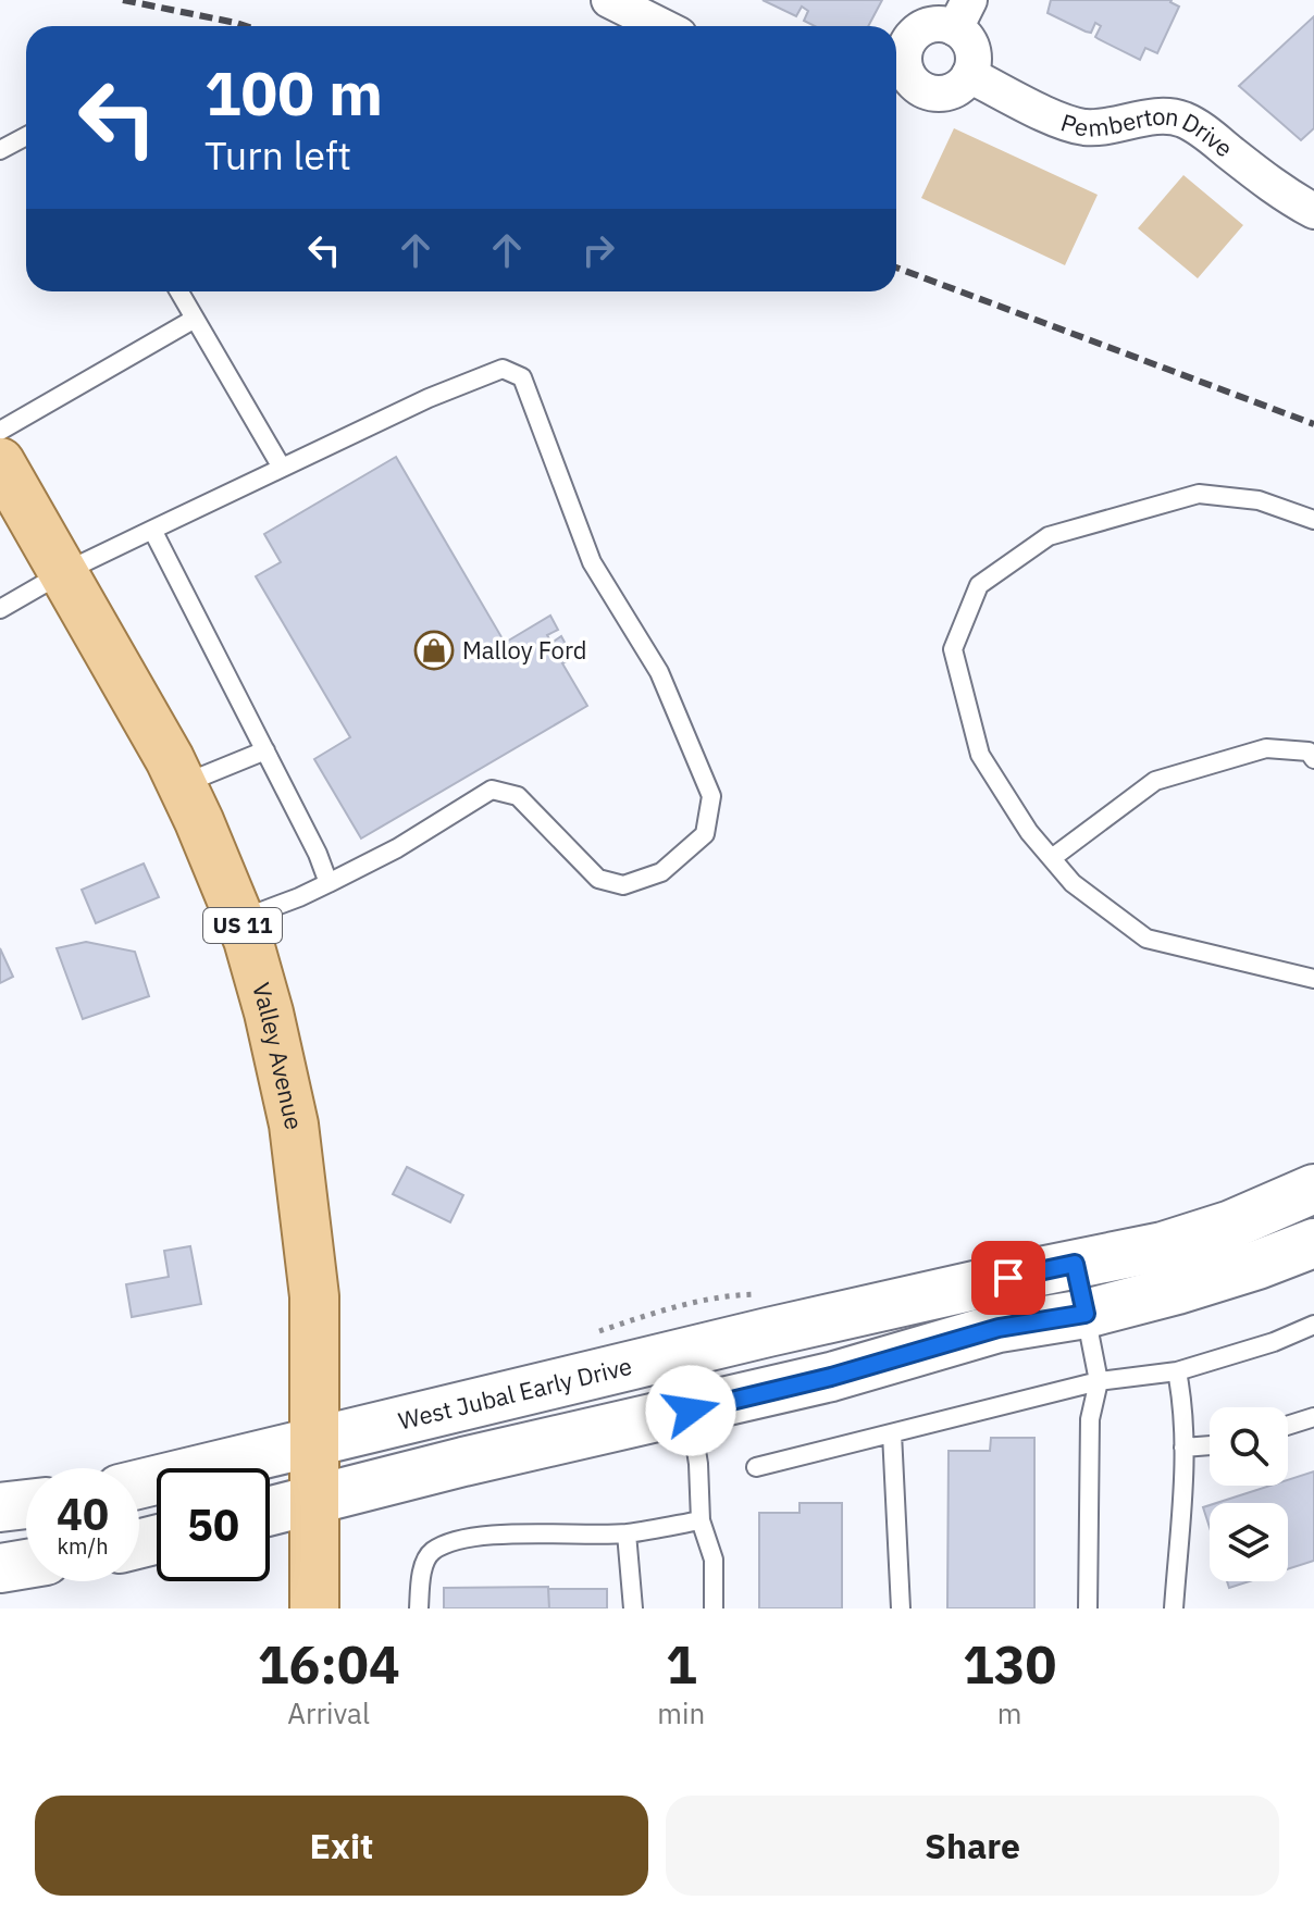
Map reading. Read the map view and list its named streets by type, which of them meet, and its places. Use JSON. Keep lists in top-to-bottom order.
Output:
{
  "streets": {
    "main road": ["US 11", "Valley Avenue", "West Jubal Early Drive"],
    "street": ["Pemberton Drive"]
  },
  "crossings": [
    ["Valley Avenue", "West Jubal Early Drive"]
  ],
  "places": {
    "shop": ["Malloy Ford"]
  },
  "page": {
    "turn": ["100 m", "Turn left"],
    "speed": "40 km/h",
    "limit": "50",
    "eta": [
      "16:04",
      "Arrival",
      "1",
      "min",
      "130",
      "m"
    ],
    "buttons": ["Exit", "Share"]
  }
}
